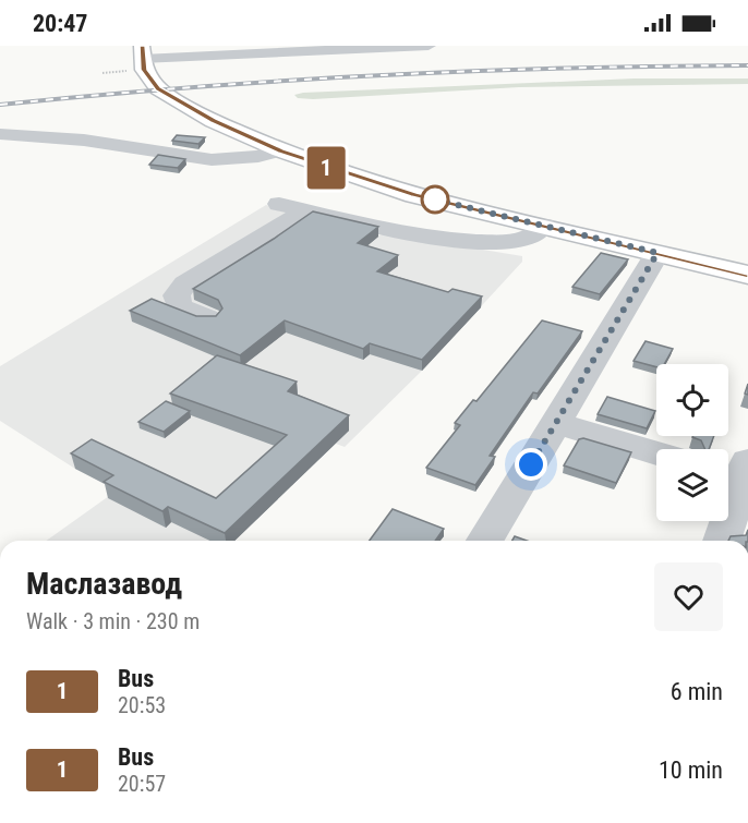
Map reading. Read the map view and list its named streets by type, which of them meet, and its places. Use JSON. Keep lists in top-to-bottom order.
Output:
{
  "lines": ["bus line 1"],
  "page": {
    "status": "20:47",
    "on_map": "1",
    "heading": ["Маслазавод", "Walk · 3 min · 230 m"],
    "list": [
      {
        "mark": "1",
        "name": "Bus",
        "note": "20:53",
        "value": "6 min"
      },
      {
        "mark": "1",
        "name": "Bus",
        "note": "20:57",
        "value": "10 min"
      }
    ]
  }
}
